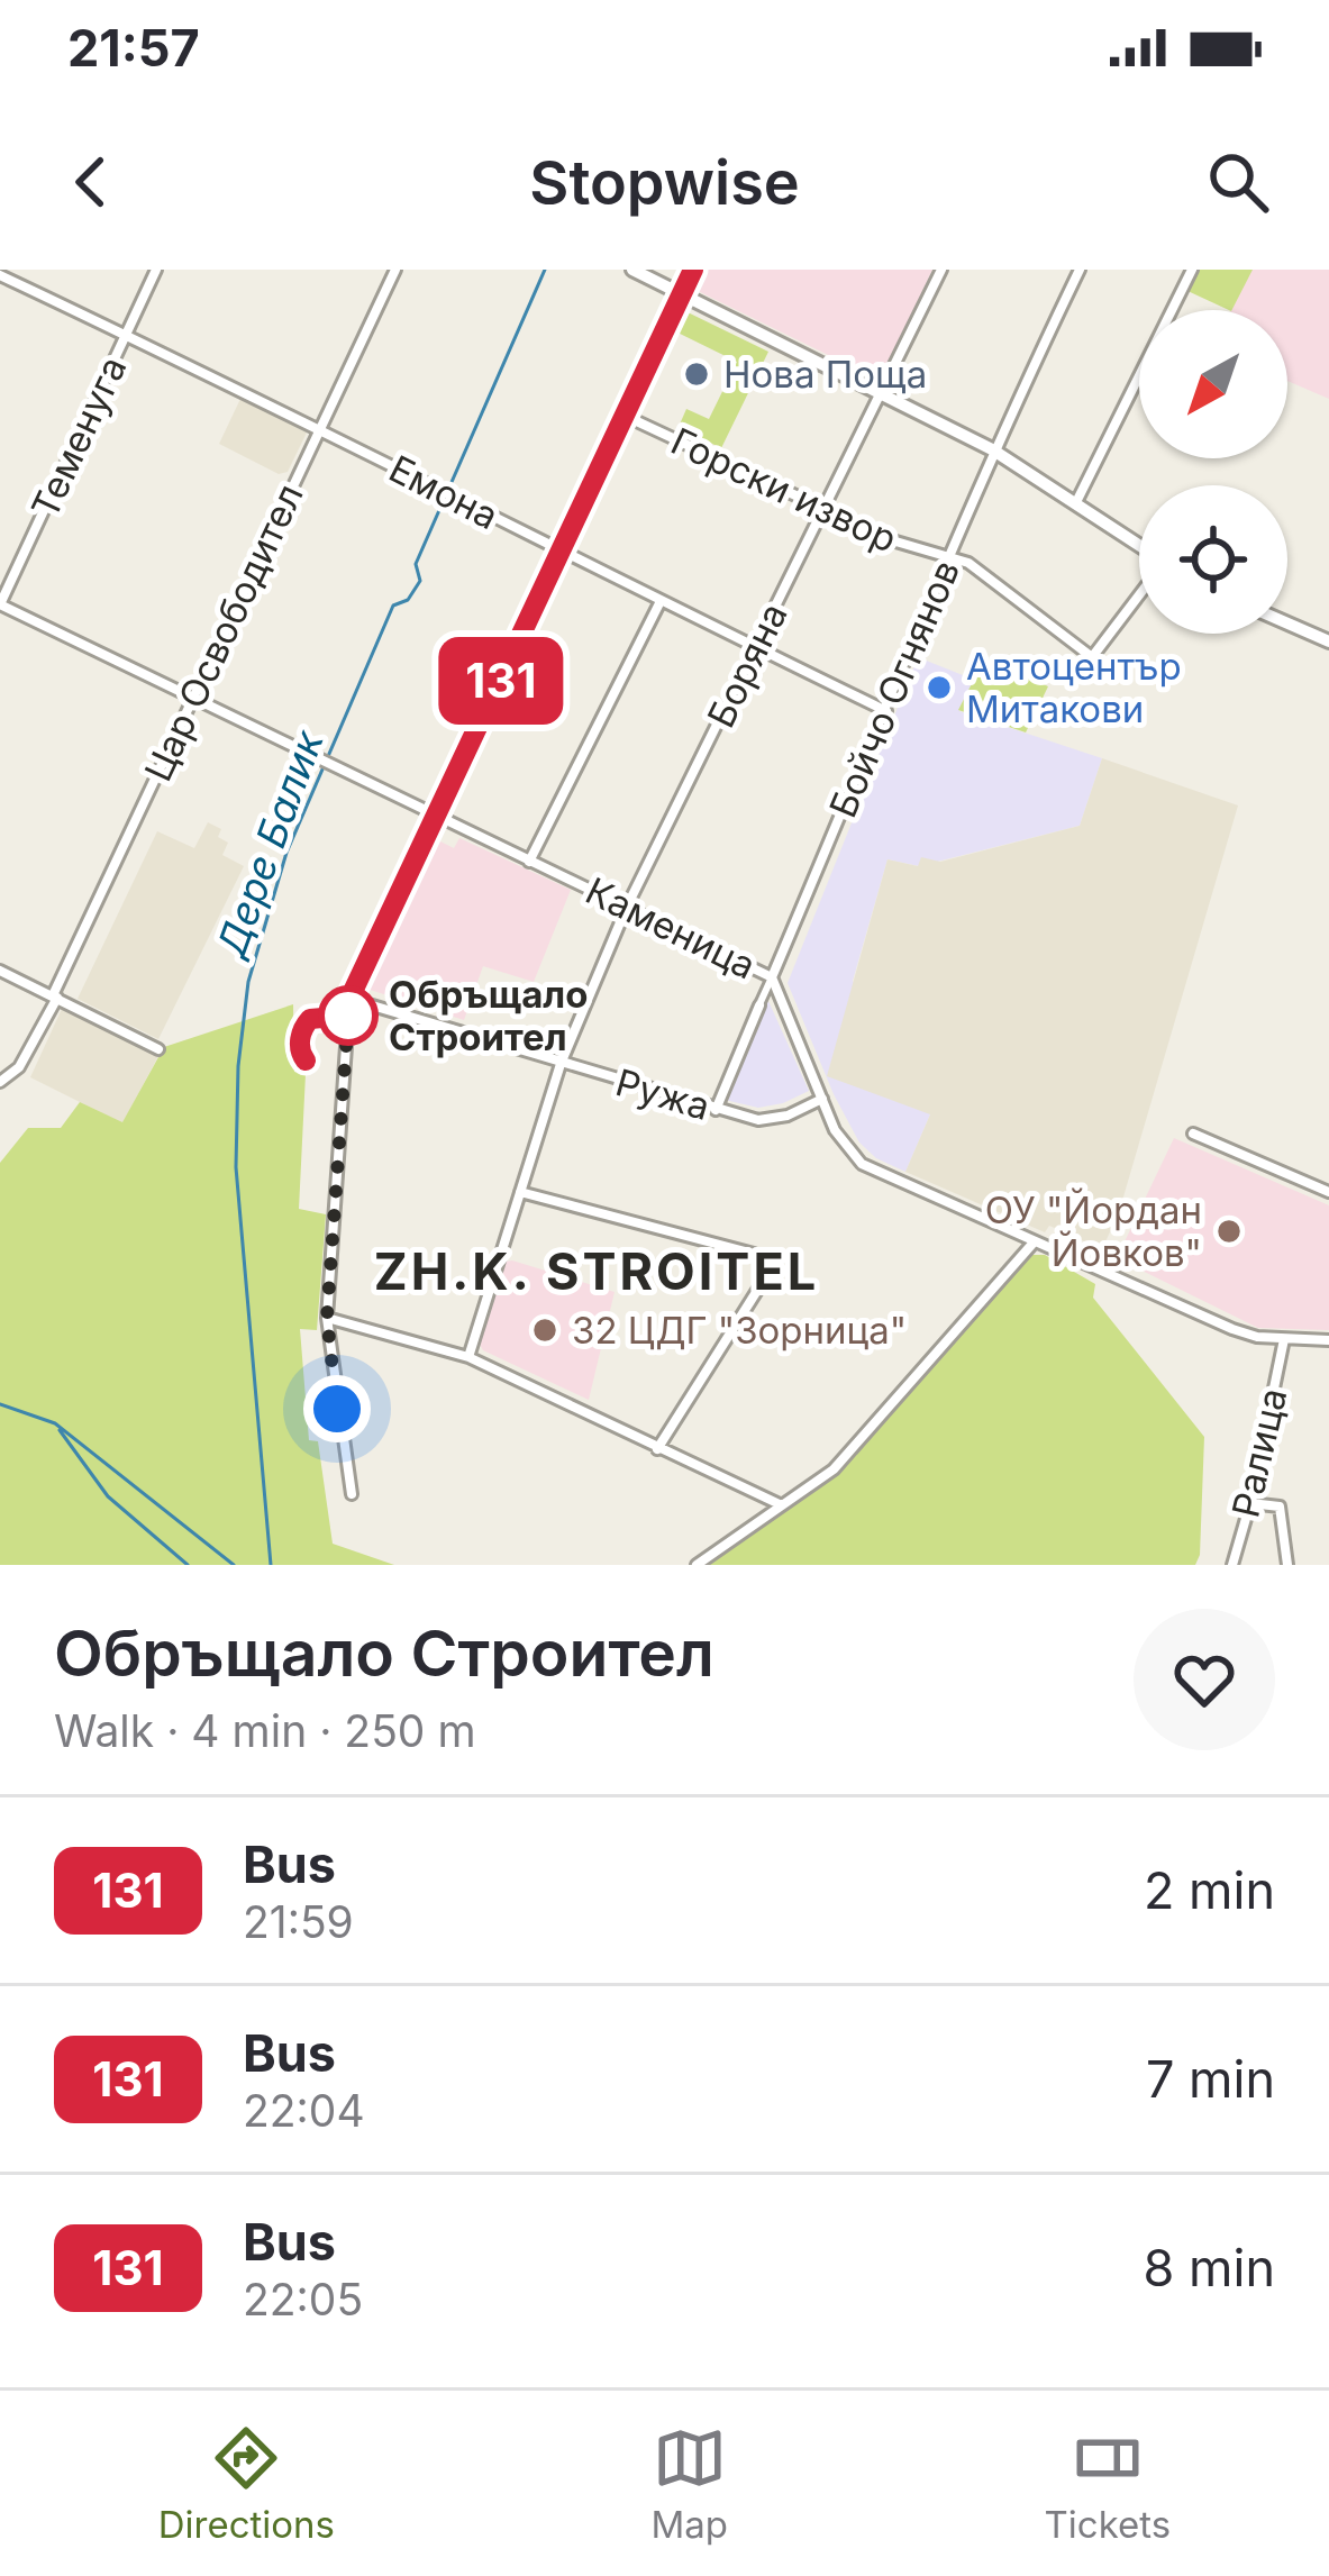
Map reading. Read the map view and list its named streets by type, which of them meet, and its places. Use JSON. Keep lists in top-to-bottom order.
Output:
{
  "streets": {
    "street": [
      "Теменуга",
      "Горски извор",
      "Емона",
      "Цар Освободител",
      "Боряна",
      "Бойчо Огнянов",
      "Каменица",
      "Ружа",
      "Ралица"
    ]
  },
  "crossings": [
    ["Теменуга", "Емона"],
    ["Теменуга", "Каменица"],
    ["Горски извор", "Боряна"],
    ["Горски извор", "Бойчо Огнянов"],
    ["Емона", "Цар Освободител"],
    ["Емона", "Боряна"],
    ["Емона", "Бойчо Огнянов"],
    ["Цар Освободител", "Каменица"],
    ["Боряна", "Каменица"],
    ["Боряна", "Ружа"],
    ["Бойчо Огнянов", "Каменица"],
    ["Бойчо Огнянов", "Ружа"],
    ["Каменица", "Ружа"],
    ["Каменица", "Ралица"]
  ],
  "districts": ["ZH.K. STROITEL"],
  "water": ["Дере Балик"],
  "places": [
    "Нова Поща",
    "Автоцентър Митакови",
    "Обръщало Строител",
    "ОУ \"Йордан Йовков\"",
    "32 ЦДГ \"Зорница\""
  ],
  "lines": ["bus line 131"],
  "north": "bottom left",
  "page": {
    "status": "21:57",
    "header": "Stopwise",
    "on_map": "131",
    "heading": ["Обръщало Строител", "Walk · 4 min · 250 m"],
    "list": [
      {
        "mark": "131",
        "name": "Bus",
        "note": "21:59",
        "value": "2 min"
      },
      {
        "mark": "131",
        "name": "Bus",
        "note": "22:04",
        "value": "7 min"
      },
      {
        "mark": "131",
        "name": "Bus",
        "note": "22:05",
        "value": "8 min"
      }
    ],
    "tabs": ["Directions", "Map", "Tickets"]
  }
}
